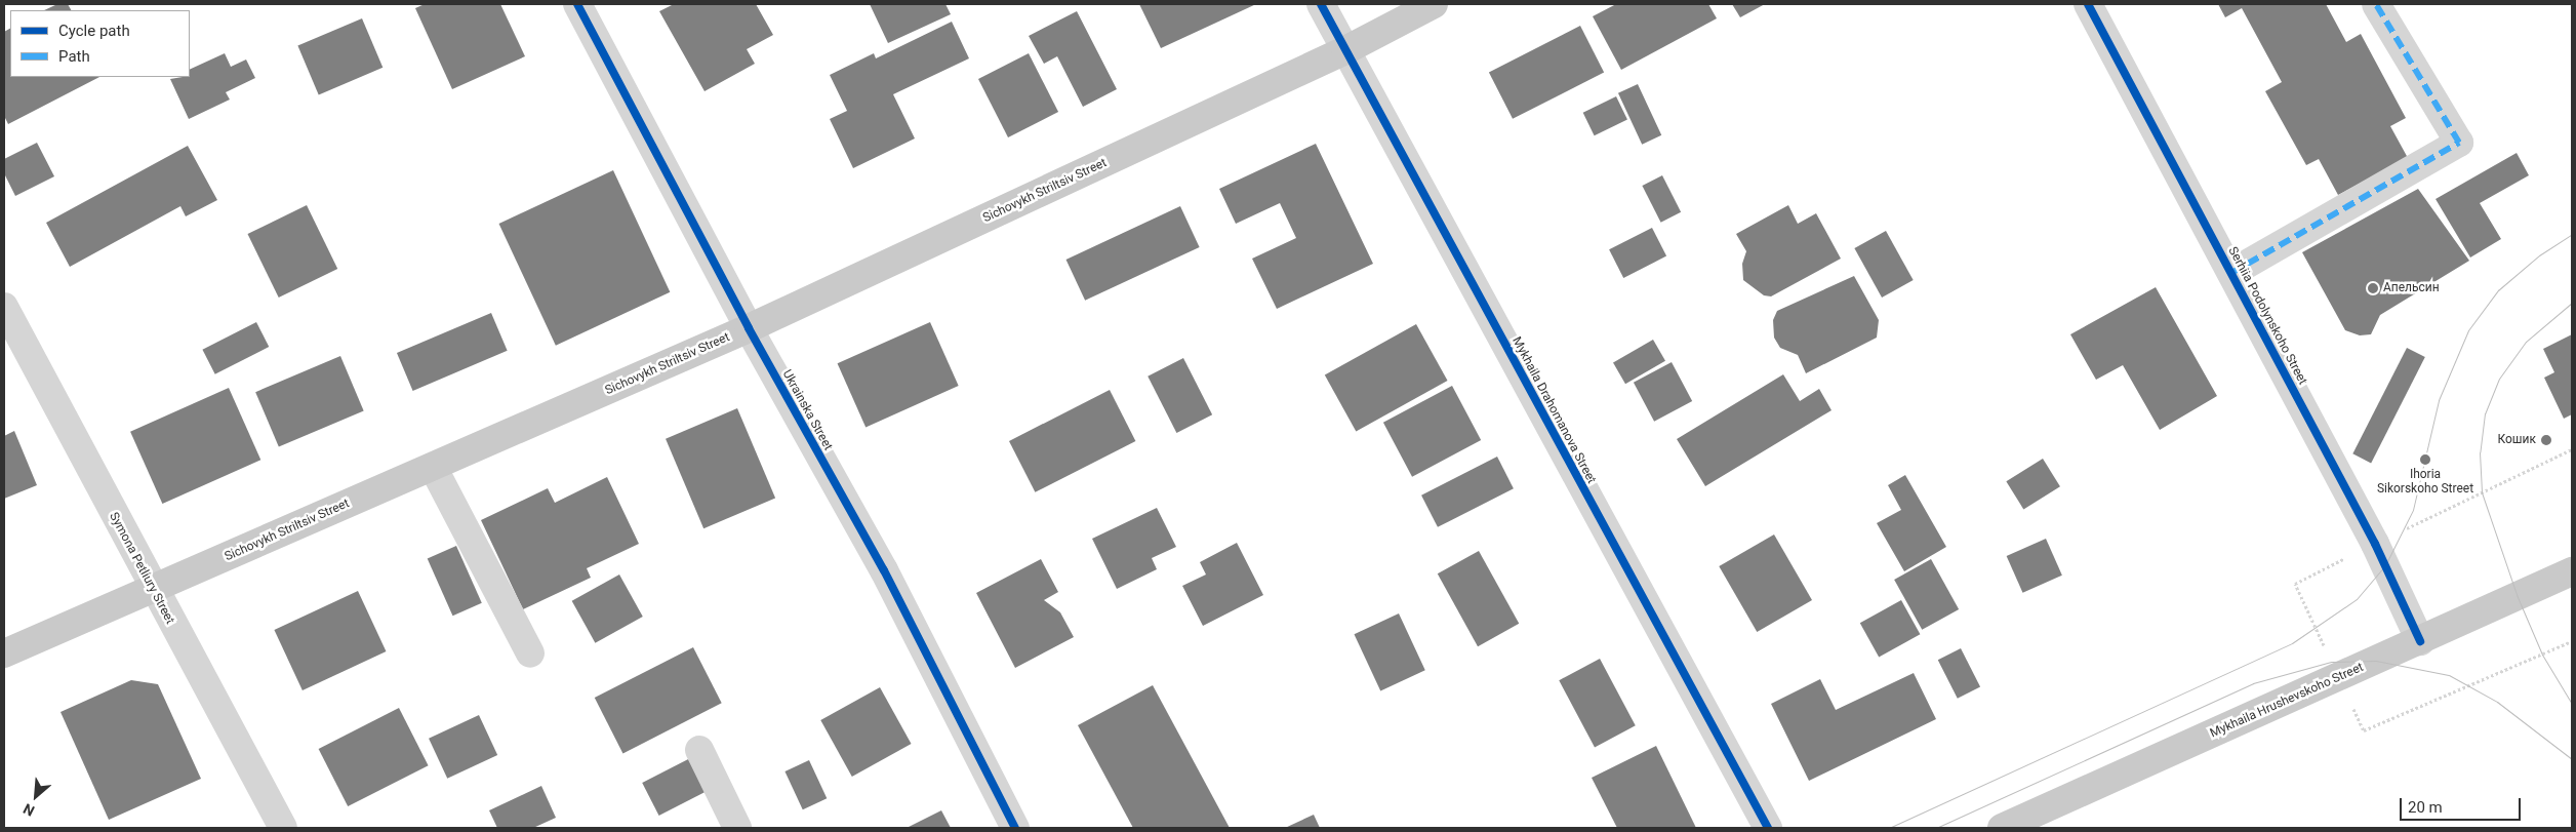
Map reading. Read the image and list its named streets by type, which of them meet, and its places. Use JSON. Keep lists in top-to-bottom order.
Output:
{
  "streets": {
    "main road": ["Sichovykh Striltsiv Street", "Mykhaila Hrushevskoho Street"],
    "street": [
      "Serhiia Podolynskoho Street",
      "Ukrainska Street",
      "Mykhaila Drahomanova Street",
      "Symona Petliury Street"
    ]
  },
  "crossings": [
    ["Sichovykh Striltsiv Street", "Ukrainska Street"],
    ["Sichovykh Striltsiv Street", "Mykhaila Drahomanova Street"],
    ["Sichovykh Striltsiv Street", "Symona Petliury Street"],
    ["Serhiia Podolynskoho Street", "Mykhaila Hrushevskoho Street"]
  ],
  "places": ["Апельсин", "Кошик", "Ihoria Sikorskoho Street"],
  "legend": ["Cycle path", "Path"],
  "scale_bar": "20 m",
  "north": "bottom left"
}
